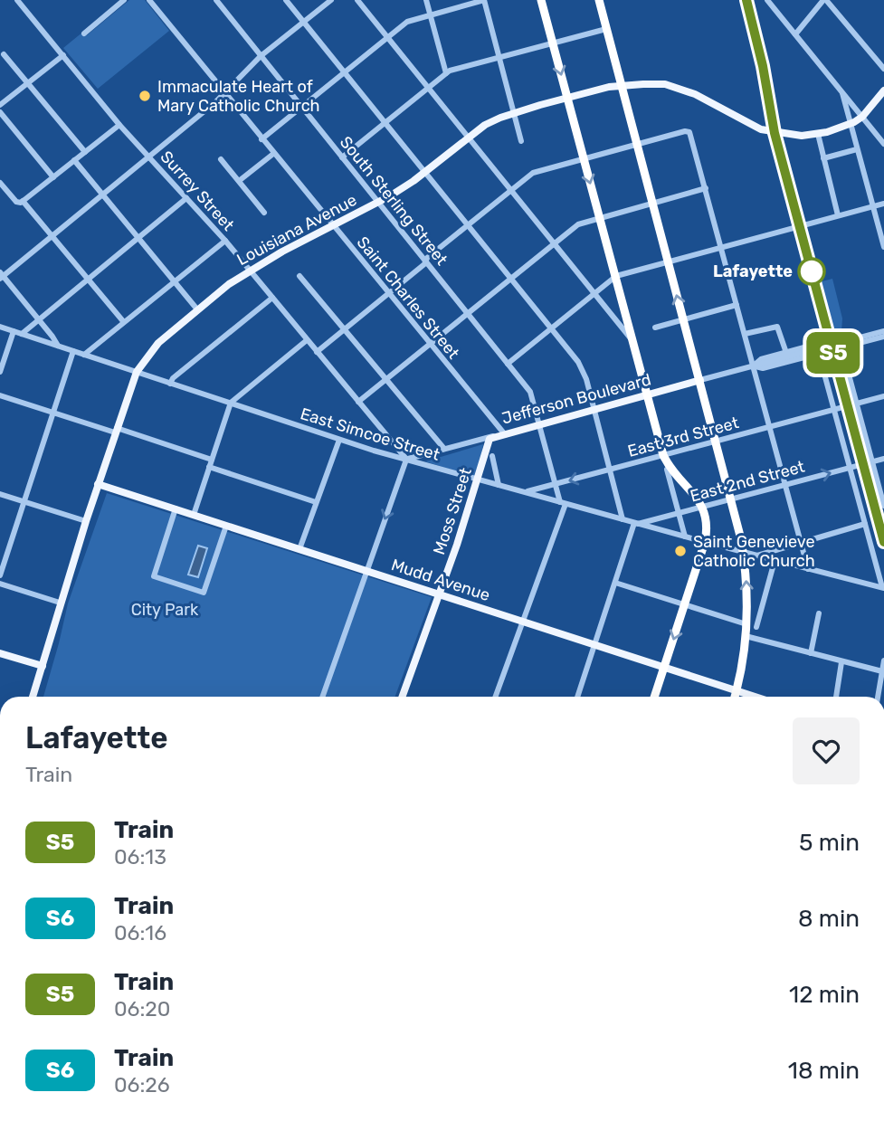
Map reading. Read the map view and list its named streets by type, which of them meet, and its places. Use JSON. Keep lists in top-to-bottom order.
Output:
{
  "streets": {
    "main road": [
      "Louisiana Avenue",
      "Jefferson Boulevard",
      "Moss Street",
      "Mudd Avenue"
    ],
    "street": [
      "Surrey Street",
      "South Sterling Street",
      "Saint Charles Street",
      "East Simcoe Street",
      "East 3rd Street",
      "East 2nd Street"
    ]
  },
  "crossings": [
    ["Surrey Street", "Louisiana Avenue"],
    ["Surrey Street", "Jefferson Boulevard"],
    ["Surrey Street", "East Simcoe Street"],
    ["South Sterling Street", "Louisiana Avenue"],
    ["South Sterling Street", "Jefferson Boulevard"],
    ["South Sterling Street", "East Simcoe Street"],
    ["South Sterling Street", "East 3rd Street"],
    ["Louisiana Avenue", "Saint Charles Street"],
    ["Louisiana Avenue", "East Simcoe Street"],
    ["Louisiana Avenue", "Mudd Avenue"],
    ["Saint Charles Street", "Jefferson Boulevard"],
    ["Jefferson Boulevard", "East Simcoe Street"],
    ["Jefferson Boulevard", "Moss Street"],
    ["East Simcoe Street", "East 3rd Street"],
    ["East Simcoe Street", "East 2nd Street"],
    ["East Simcoe Street", "Moss Street"],
    ["Moss Street", "Mudd Avenue"]
  ],
  "parks": ["City Park"],
  "places": ["Immaculate Heart of Mary Catholic Church", "Lafayette", "Saint Genevieve Catholic Church"],
  "page": {
    "on_map": "S5",
    "heading": ["Lafayette", "Train"],
    "list": [
      {
        "mark": "S5",
        "name": "Train",
        "note": "06:13",
        "value": "5 min"
      },
      {
        "mark": "S6",
        "name": "Train",
        "note": "06:16",
        "value": "8 min"
      },
      {
        "mark": "S5",
        "name": "Train",
        "note": "06:20",
        "value": "12 min"
      },
      {
        "mark": "S6",
        "name": "Train",
        "note": "06:26",
        "value": "18 min"
      }
    ]
  }
}
